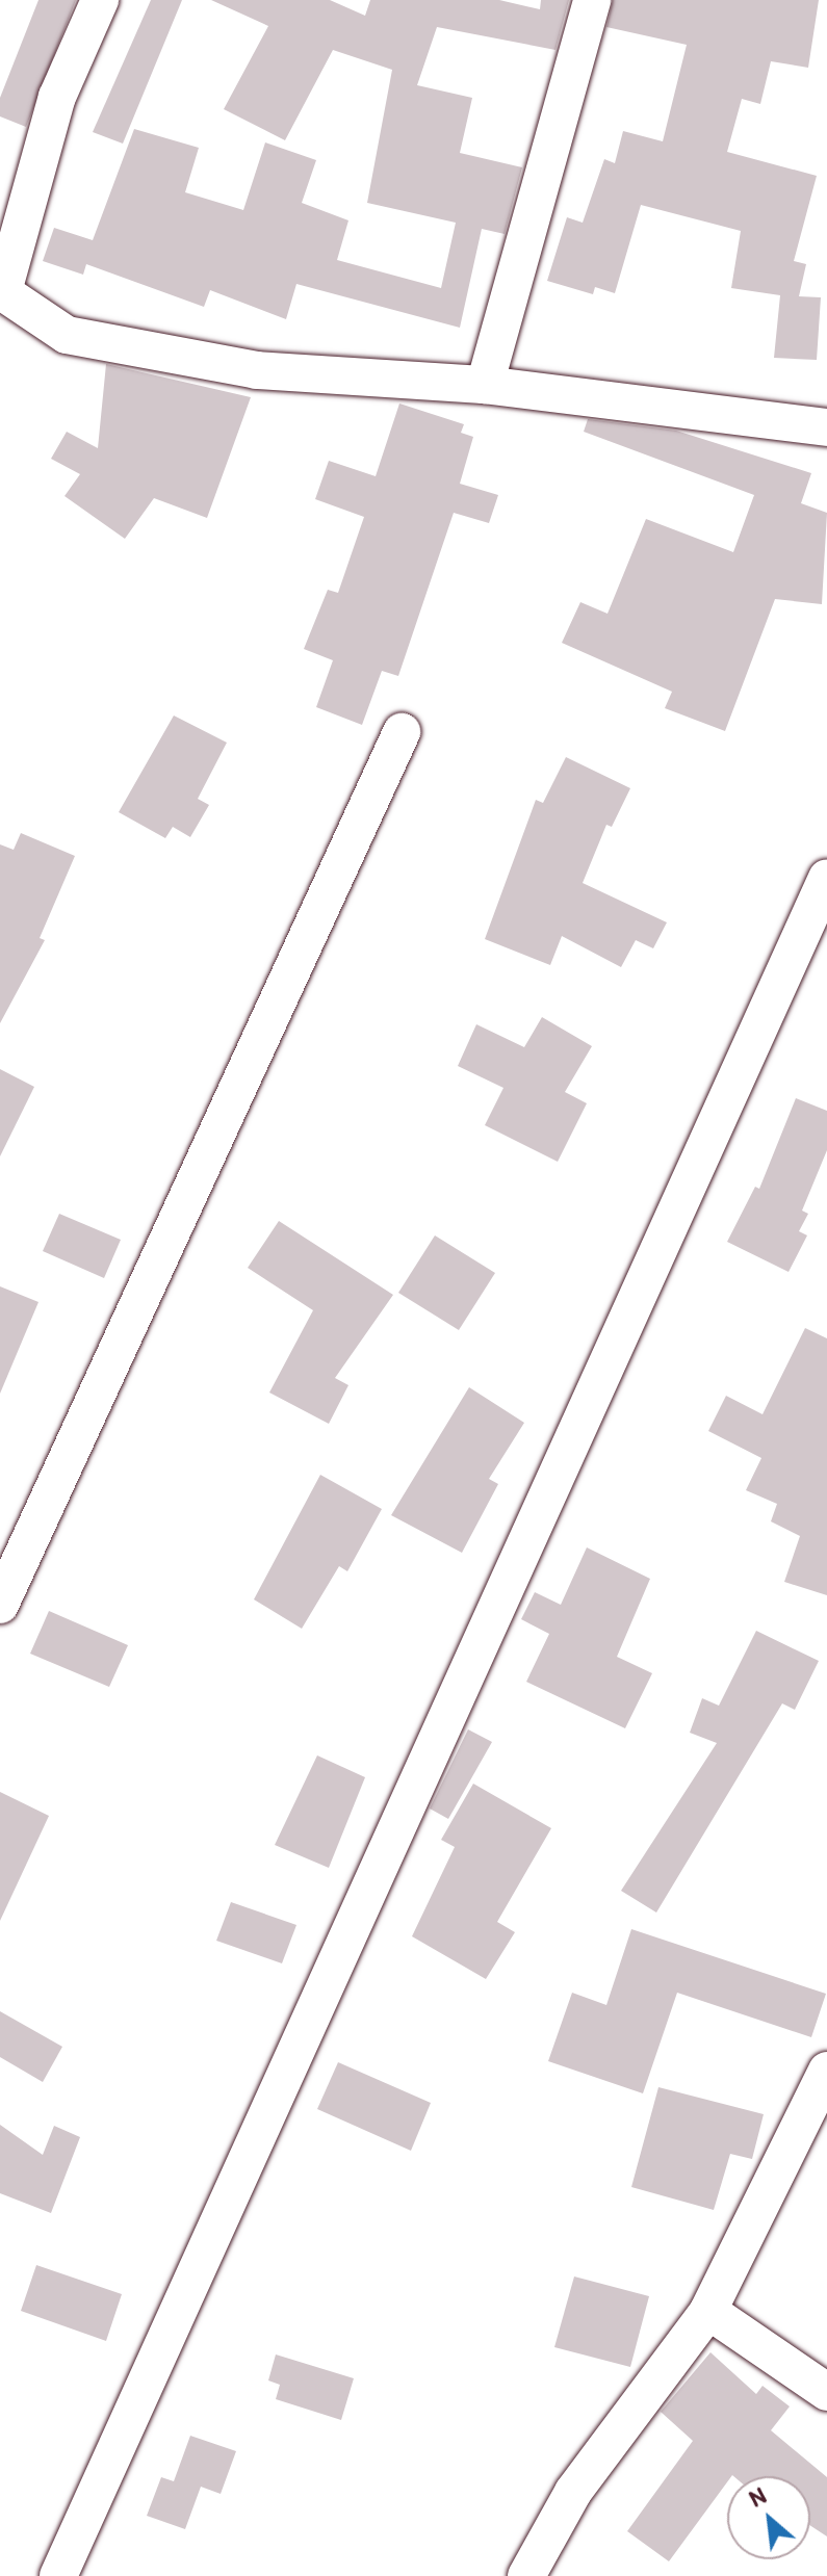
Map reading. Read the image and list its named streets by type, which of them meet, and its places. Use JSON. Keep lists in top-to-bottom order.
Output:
{
  "north": "top left"
}
